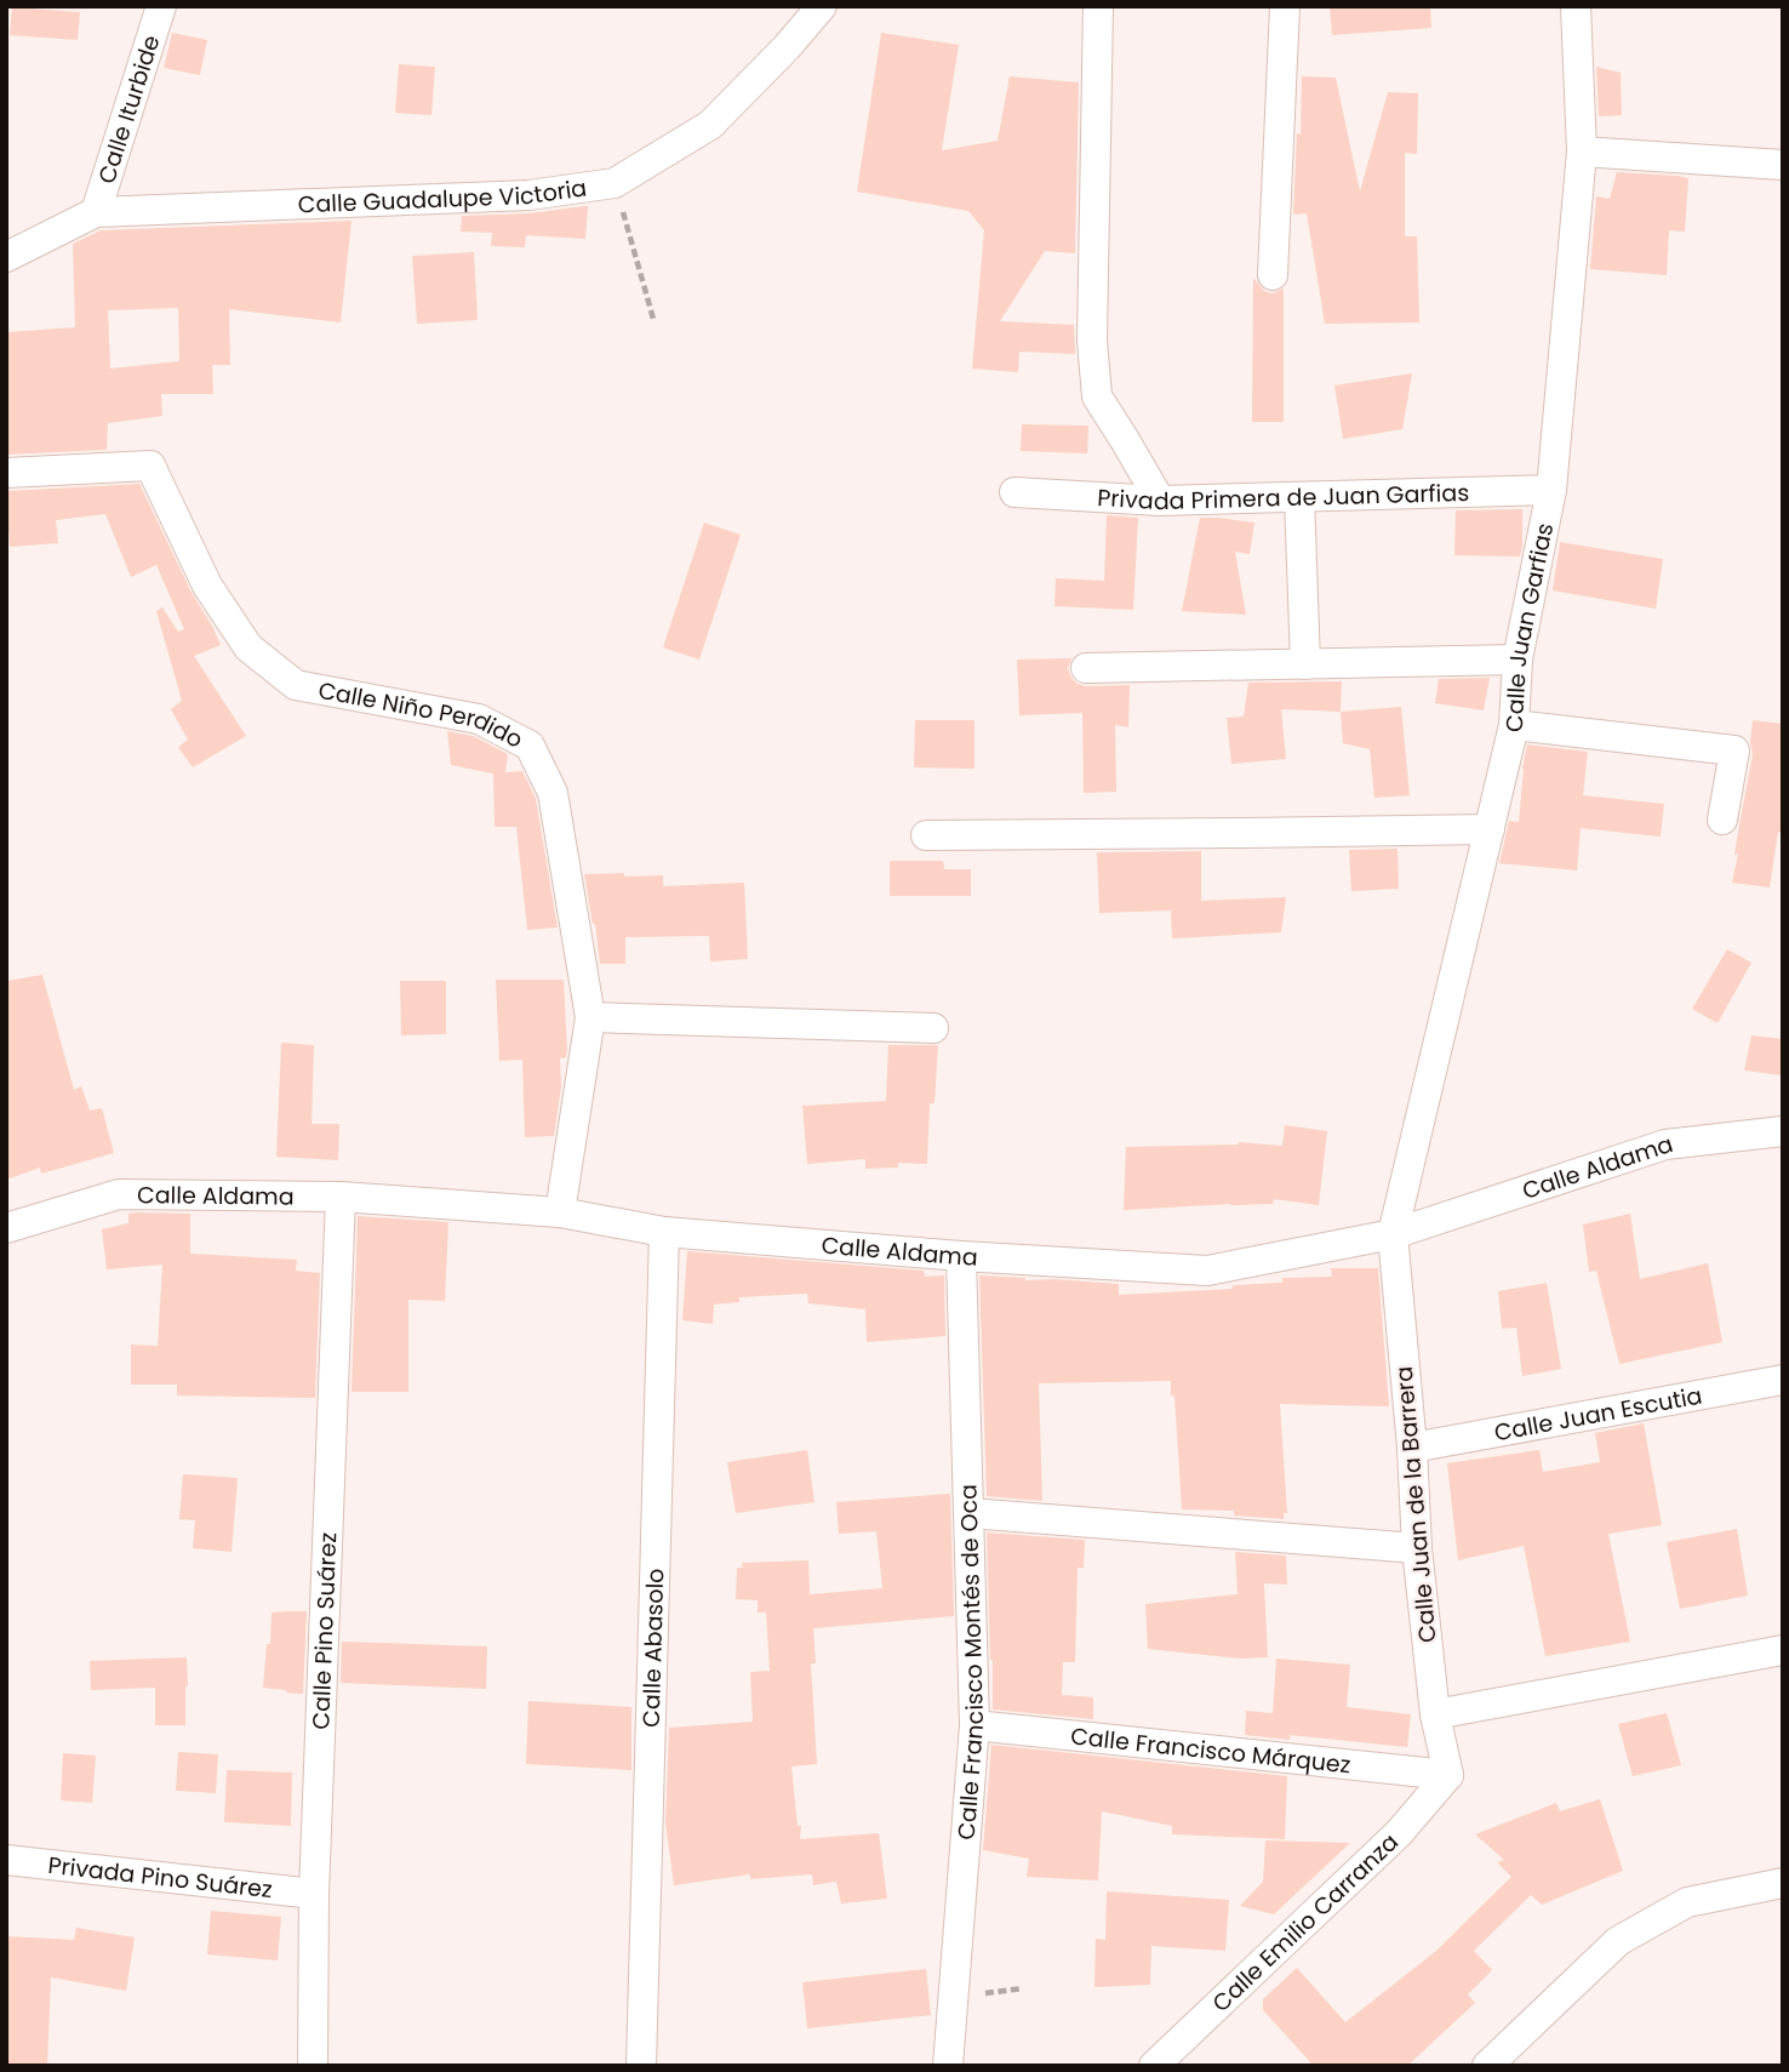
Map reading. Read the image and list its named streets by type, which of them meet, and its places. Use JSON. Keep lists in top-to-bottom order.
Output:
{
  "streets": {
    "street": [
      "Calle Iturbide",
      "Calle Guadalupe Victoria",
      "Privada Primera de Juan Garfias",
      "Calle Juan Garfias",
      "Calle Niño Perdido",
      "Calle Aldama",
      "Calle Juan Escutia",
      "Calle Juan de la Barrera",
      "Calle Pino Suárez",
      "Calle Abasolo",
      "Calle Francisco Montés de Oca",
      "Calle Francisco Márquez",
      "Privada Pino Suárez",
      "Calle Emilio Carranza"
    ]
  },
  "crossings": [
    ["Calle Iturbide", "Calle Guadalupe Victoria"],
    ["Privada Primera de Juan Garfias", "Calle Juan Garfias"],
    ["Calle Juan Garfias", "Calle Aldama"],
    ["Calle Juan Garfias", "Calle Juan de la Barrera"],
    ["Calle Niño Perdido", "Calle Aldama"],
    ["Calle Aldama", "Calle Juan de la Barrera"],
    ["Calle Aldama", "Calle Pino Suárez"],
    ["Calle Aldama", "Calle Abasolo"],
    ["Calle Aldama", "Calle Francisco Montés de Oca"],
    ["Calle Juan Escutia", "Calle Juan de la Barrera"],
    ["Calle Juan de la Barrera", "Calle Francisco Márquez"],
    ["Calle Juan de la Barrera", "Calle Emilio Carranza"],
    ["Calle Pino Suárez", "Privada Pino Suárez"],
    ["Calle Francisco Montés de Oca", "Calle Francisco Márquez"],
    ["Calle Francisco Márquez", "Calle Emilio Carranza"]
  ]
}
